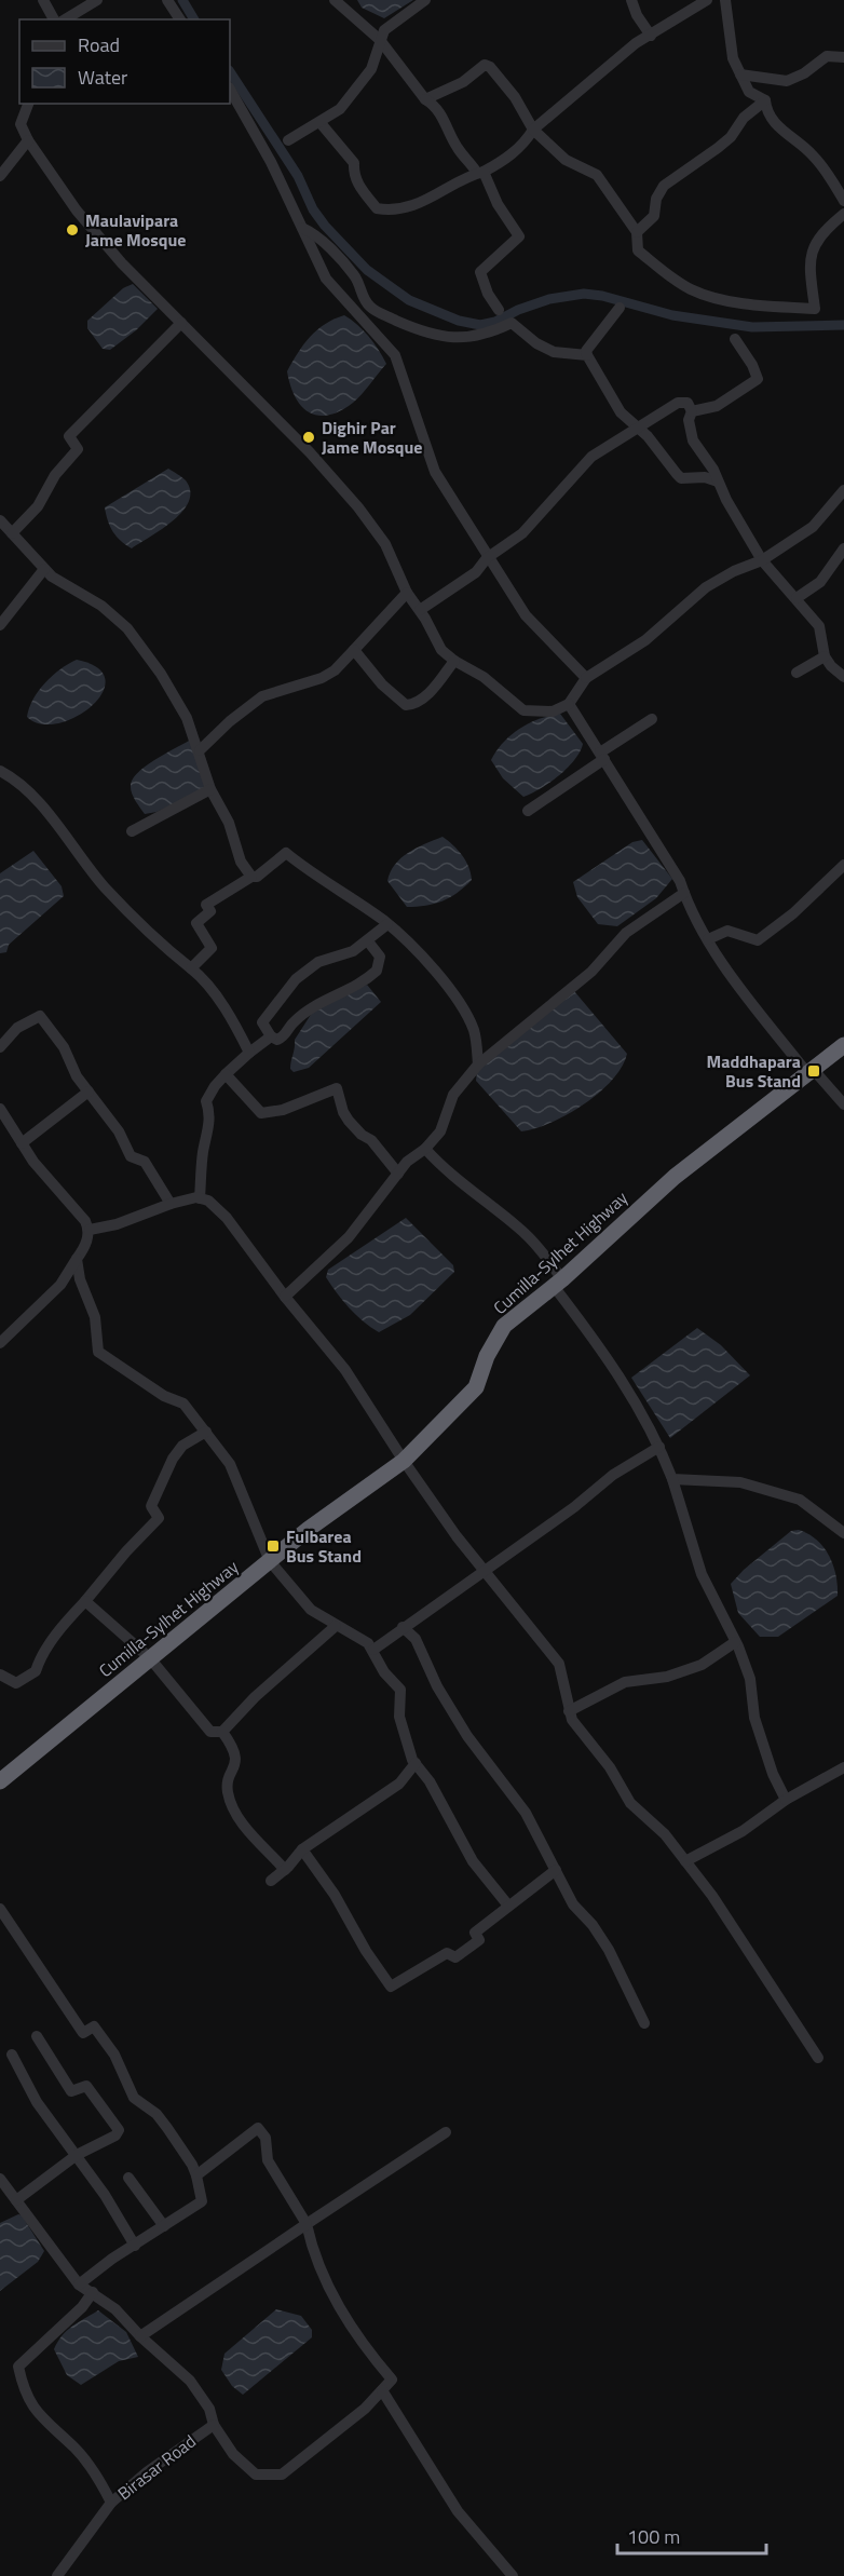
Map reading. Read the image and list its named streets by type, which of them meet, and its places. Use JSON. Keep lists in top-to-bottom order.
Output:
{
  "streets": {
    "highway": ["Cumilla-Sylhet Highway"],
    "street": ["Birasar Road"]
  },
  "places": {
    "other": ["Maulavipara Jame Mosque", "Dighir Par Jame Mosque"],
    "transit": ["Maddhapara Bus Stand", "Fulbarea Bus Stand"]
  },
  "legend": ["Road", "Water"],
  "scale_bar": "100 m"
}
